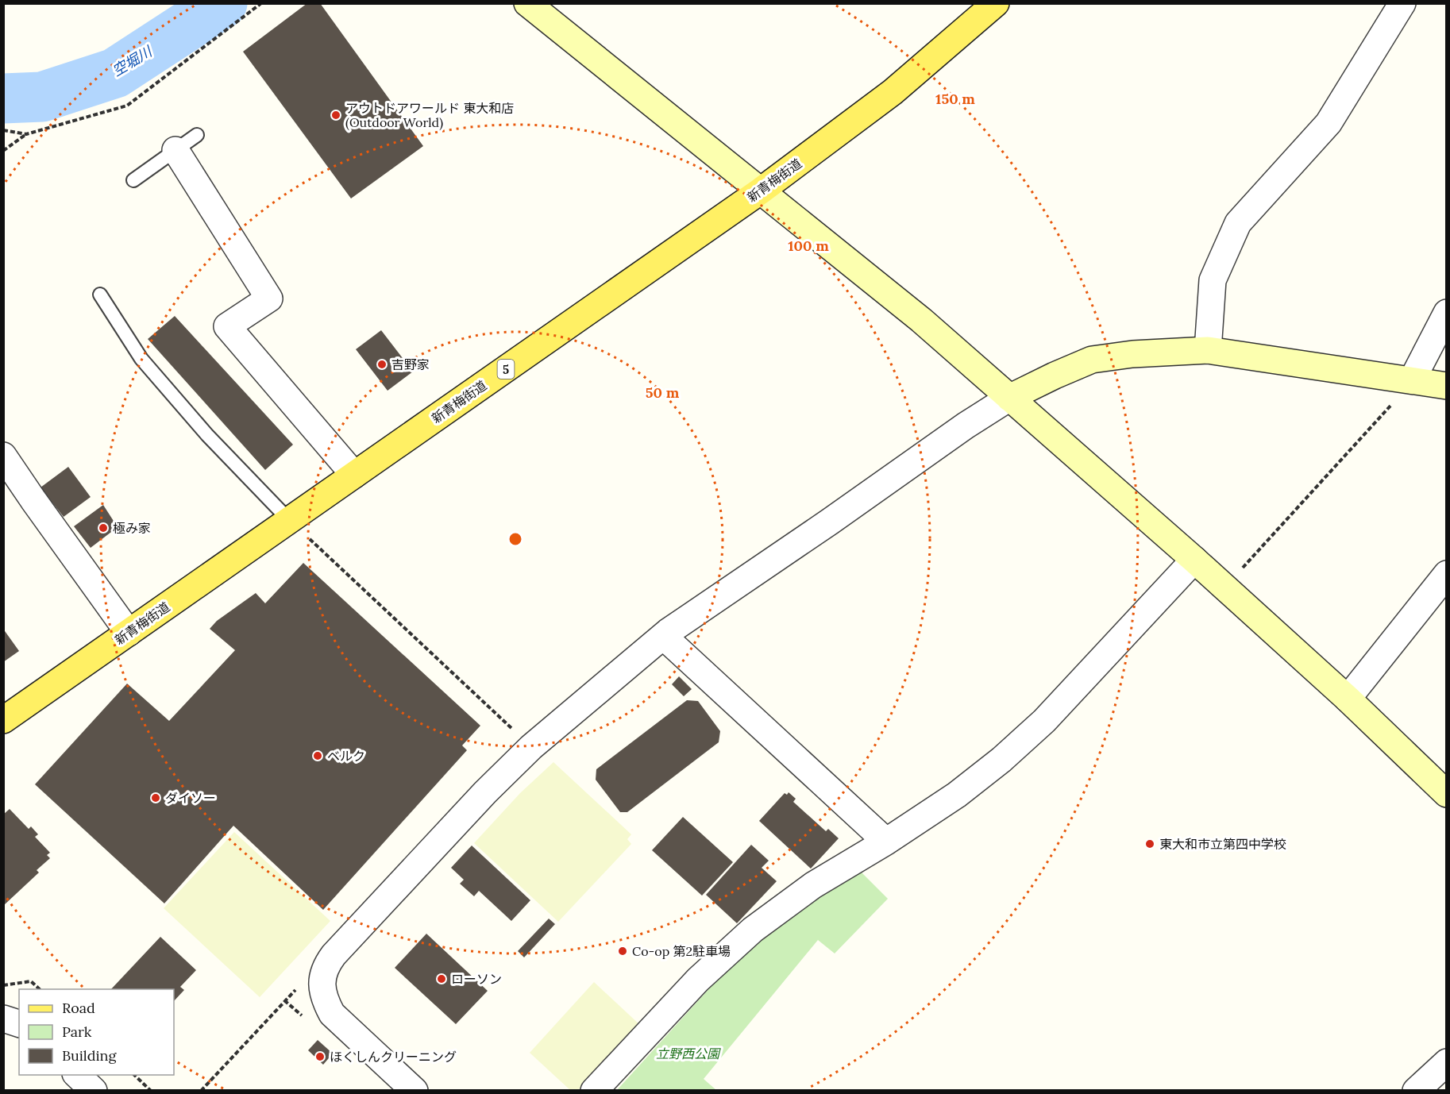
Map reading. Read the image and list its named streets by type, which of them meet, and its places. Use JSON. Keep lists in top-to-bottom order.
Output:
{
  "streets": {
    "main road": ["新青梅街道", "5"]
  },
  "water": ["空堀川"],
  "parks": ["立野西公園"],
  "places": [
    "アウトドアワールド 東大和店 (Outdoor World)",
    "吉野家",
    "極み家",
    "ベルク",
    "ダイソー",
    "東大和市立第四中学校",
    "Co-op 第2駐車場",
    "ローソン",
    "ほくしんクリーニング"
  ],
  "legend": ["Road", "Park", "Building"],
  "rings": ["150 m", "100 m", "50 m"]
}
